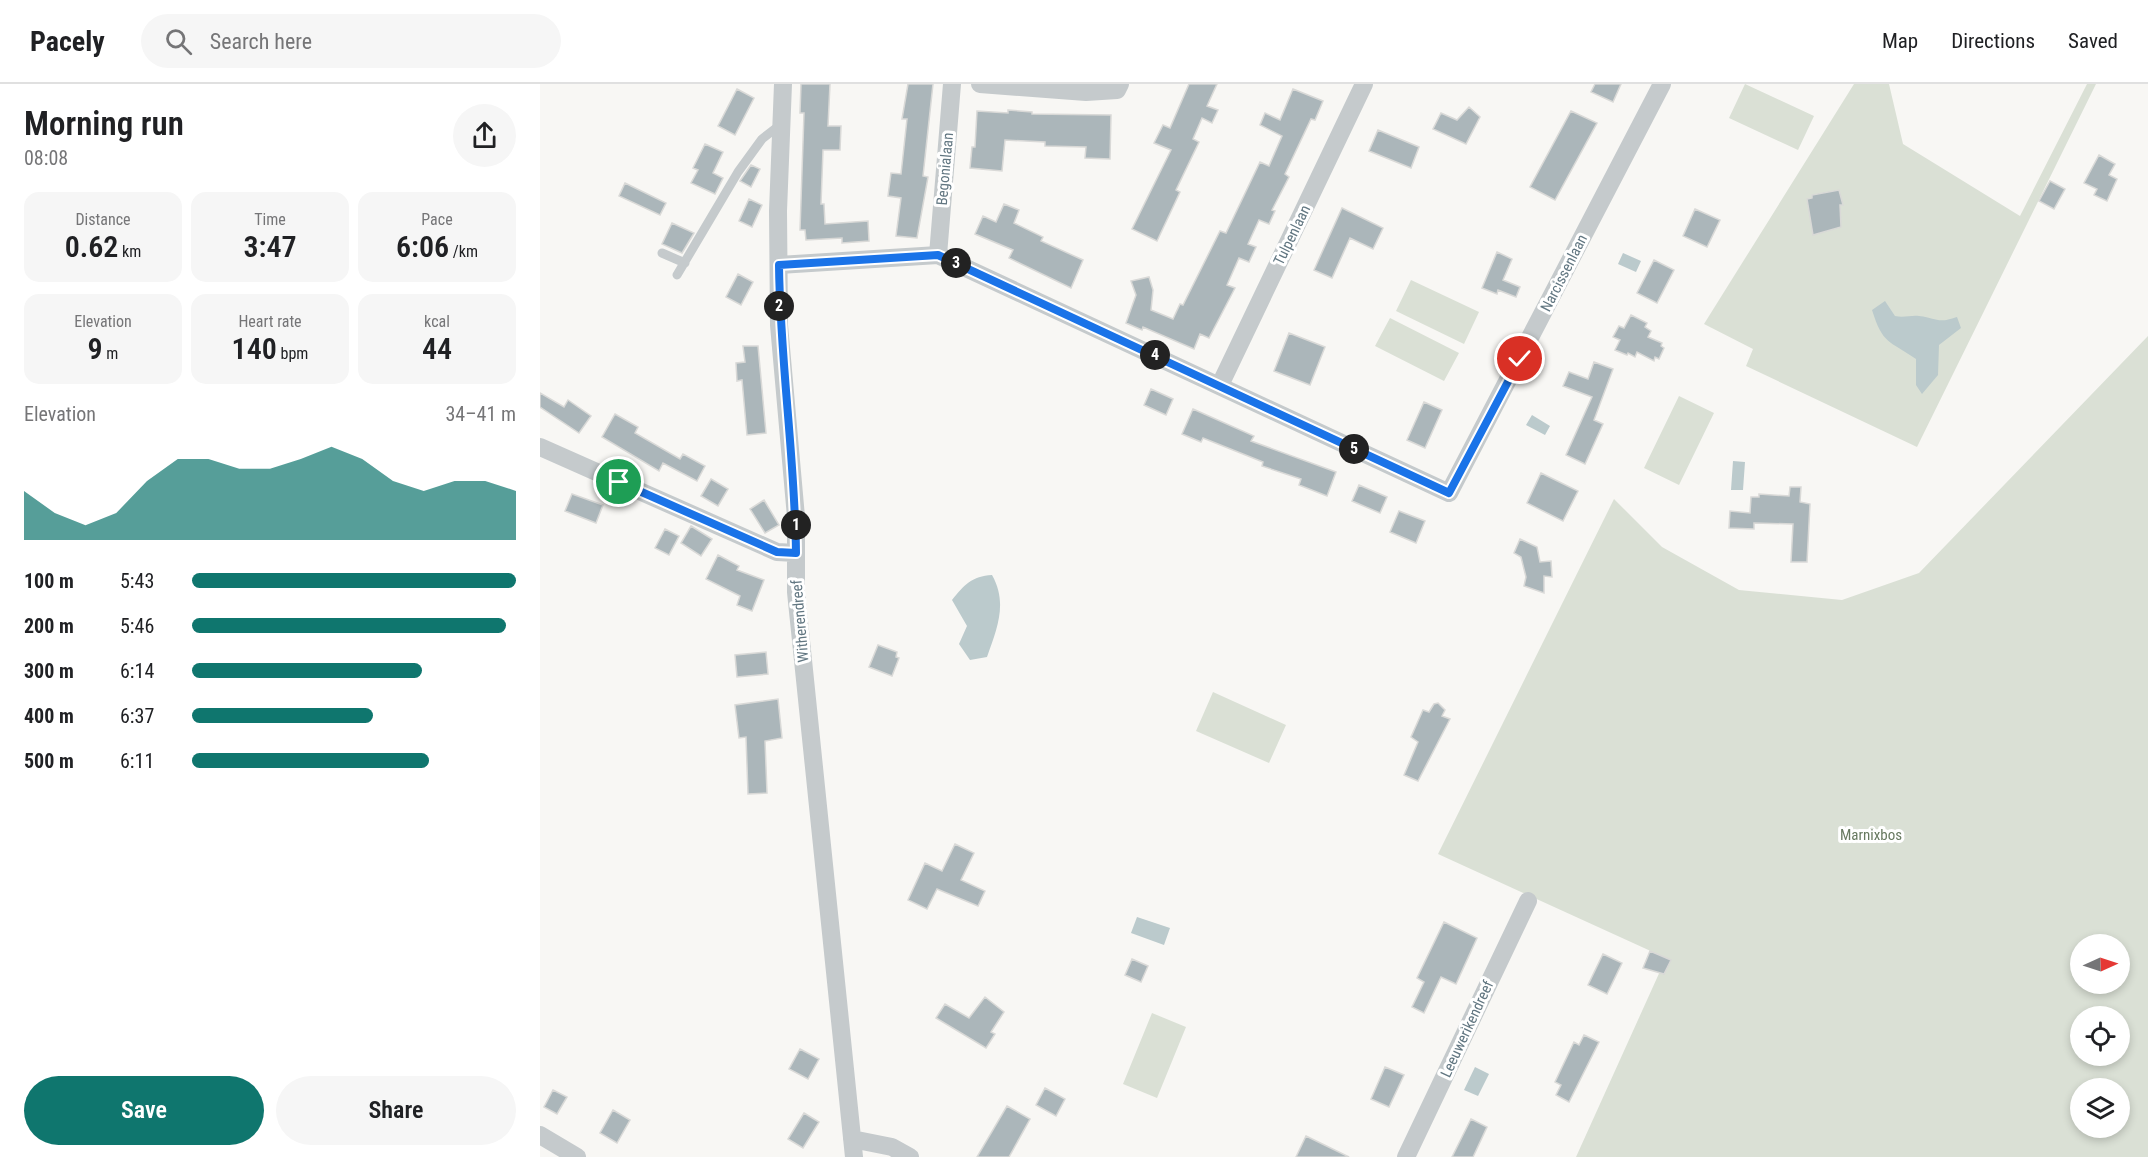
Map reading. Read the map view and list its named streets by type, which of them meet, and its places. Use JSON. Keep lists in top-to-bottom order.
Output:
{
  "streets": {
    "street": [
      "Begonialaan",
      "Tulpenlaan",
      "Narcissenlaan",
      "Witherendreef",
      "Leeuwerikendreef"
    ]
  },
  "crossings": [
    ["Tulpenlaan", "Narcissenlaan"]
  ],
  "parks": ["Marnixbos"],
  "north": "right",
  "page": {
    "header": "Pacely",
    "search": "Search here",
    "nav": ["Map", "Directions", "Saved"],
    "heading": ["Morning run", "08:08"],
    "stats": [
      ["Distance", "0.62 km"],
      ["Time", "3:47"],
      ["Pace", "6:06 /km"],
      ["Elevation", "9 m"],
      ["Heart rate", "140 bpm"],
      ["kcal", "44"]
    ],
    "pins": [
      "3",
      "2",
      "4",
      "5",
      "1"
    ],
    "chart": ["Elevation", "34–41 m"],
    "list": [
      {
        "name": "100 m",
        "note": "5:43"
      },
      {
        "name": "200 m",
        "note": "5:46"
      },
      {
        "name": "300 m",
        "note": "6:14"
      },
      {
        "name": "400 m",
        "note": "6:37"
      },
      {
        "name": "500 m",
        "note": "6:11"
      }
    ],
    "buttons": ["Save", "Share"]
  }
}
